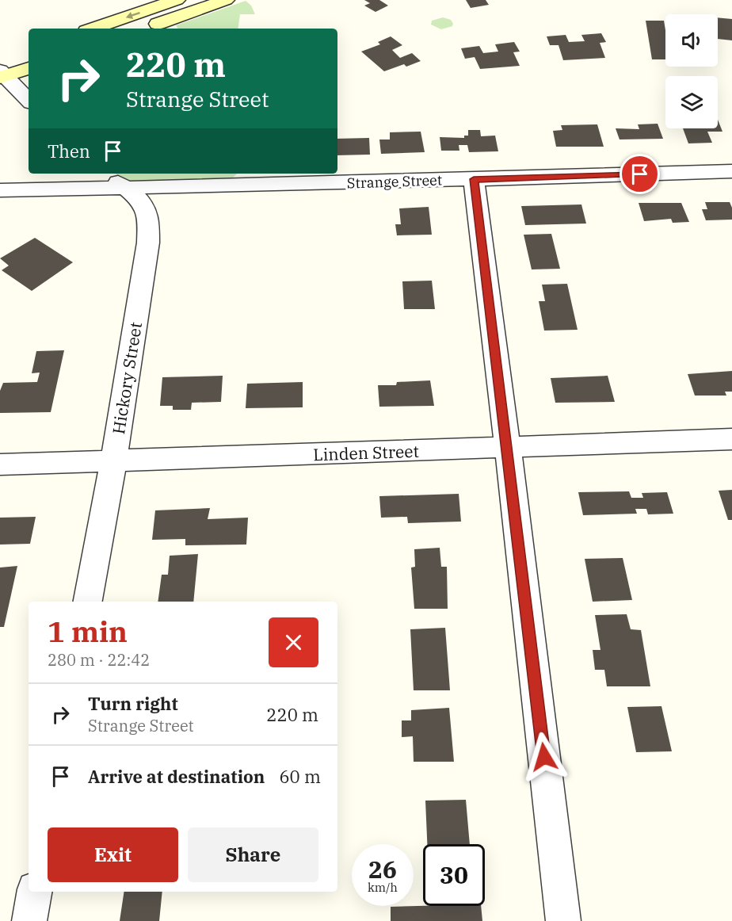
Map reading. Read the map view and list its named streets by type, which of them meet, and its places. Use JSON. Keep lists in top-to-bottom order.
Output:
{
  "streets": {
    "street": ["Strange Street", "Hickory Street", "Linden Street"]
  },
  "crossings": [
    ["Strange Street", "Hickory Street"],
    ["Hickory Street", "Linden Street"]
  ],
  "page": {
    "turn": ["220 m", "Strange Street"],
    "then": "Then",
    "heading": ["1 min", "280 m · 22:42"],
    "list": [
      {
        "name": "Turn right",
        "note": "Strange Street",
        "value": "220 m"
      },
      {
        "name": "Arrive at destination",
        "value": "60 m"
      }
    ],
    "buttons": ["Exit", "Share"],
    "speed": "26 km/h",
    "limit": "30"
  }
}
